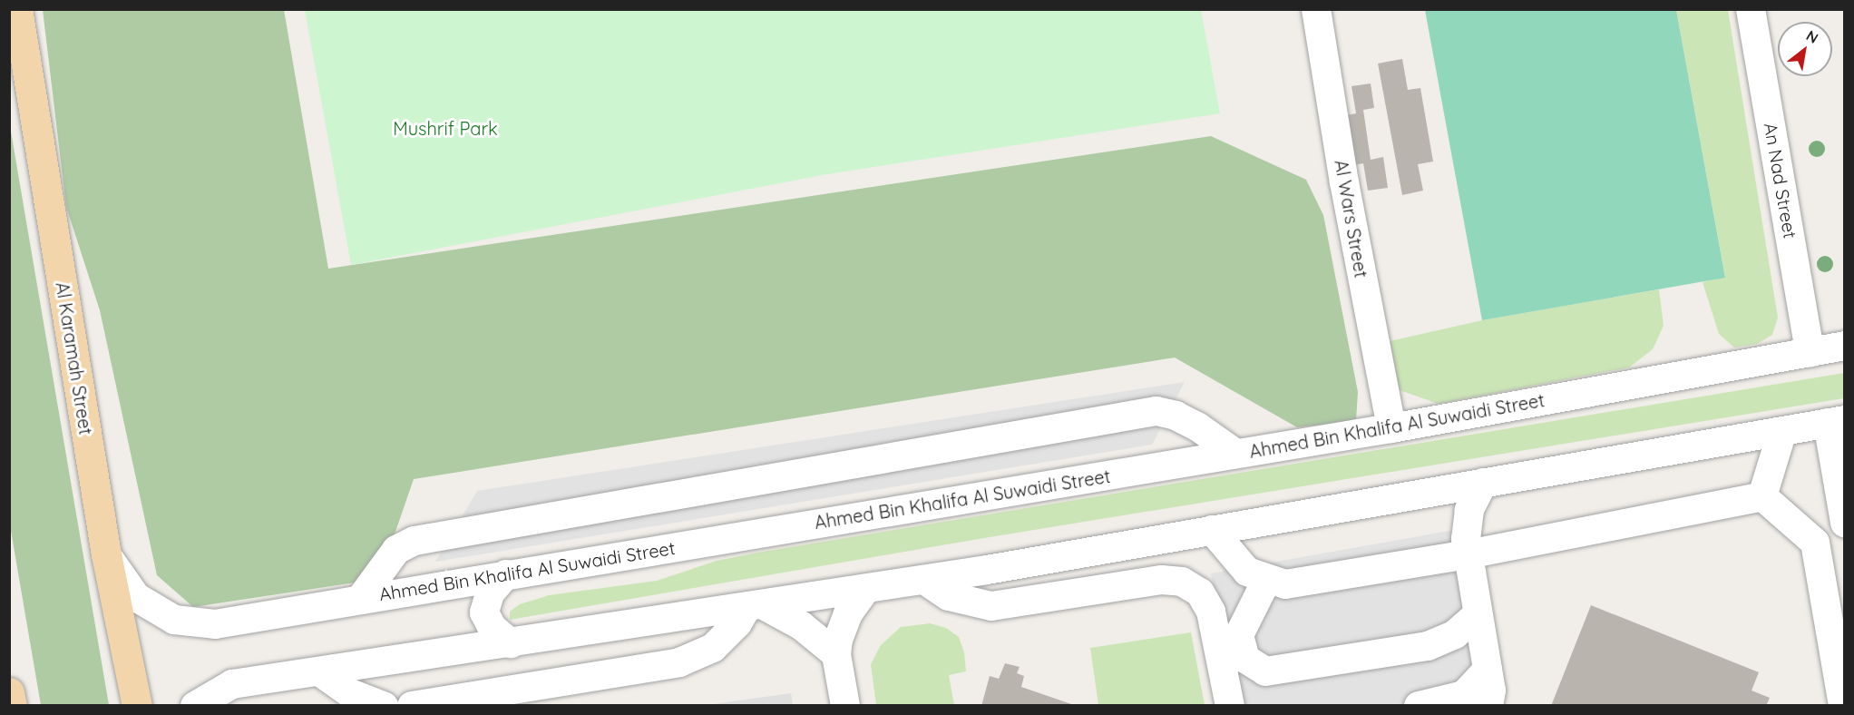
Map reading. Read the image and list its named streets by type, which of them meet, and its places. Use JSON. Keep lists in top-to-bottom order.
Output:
{
  "streets": {
    "main road": ["Al Karamah Street"],
    "street": ["An Nad Street", "Al Wars Street", "Ahmed Bin Khalifa Al Suwaidi Street"]
  },
  "crossings": [
    ["An Nad Street", "Ahmed Bin Khalifa Al Suwaidi Street"],
    ["Al Wars Street", "Ahmed Bin Khalifa Al Suwaidi Street"],
    ["Al Karamah Street", "Ahmed Bin Khalifa Al Suwaidi Street"]
  ],
  "parks": ["Mushrif Park"],
  "north": "top right"
}
